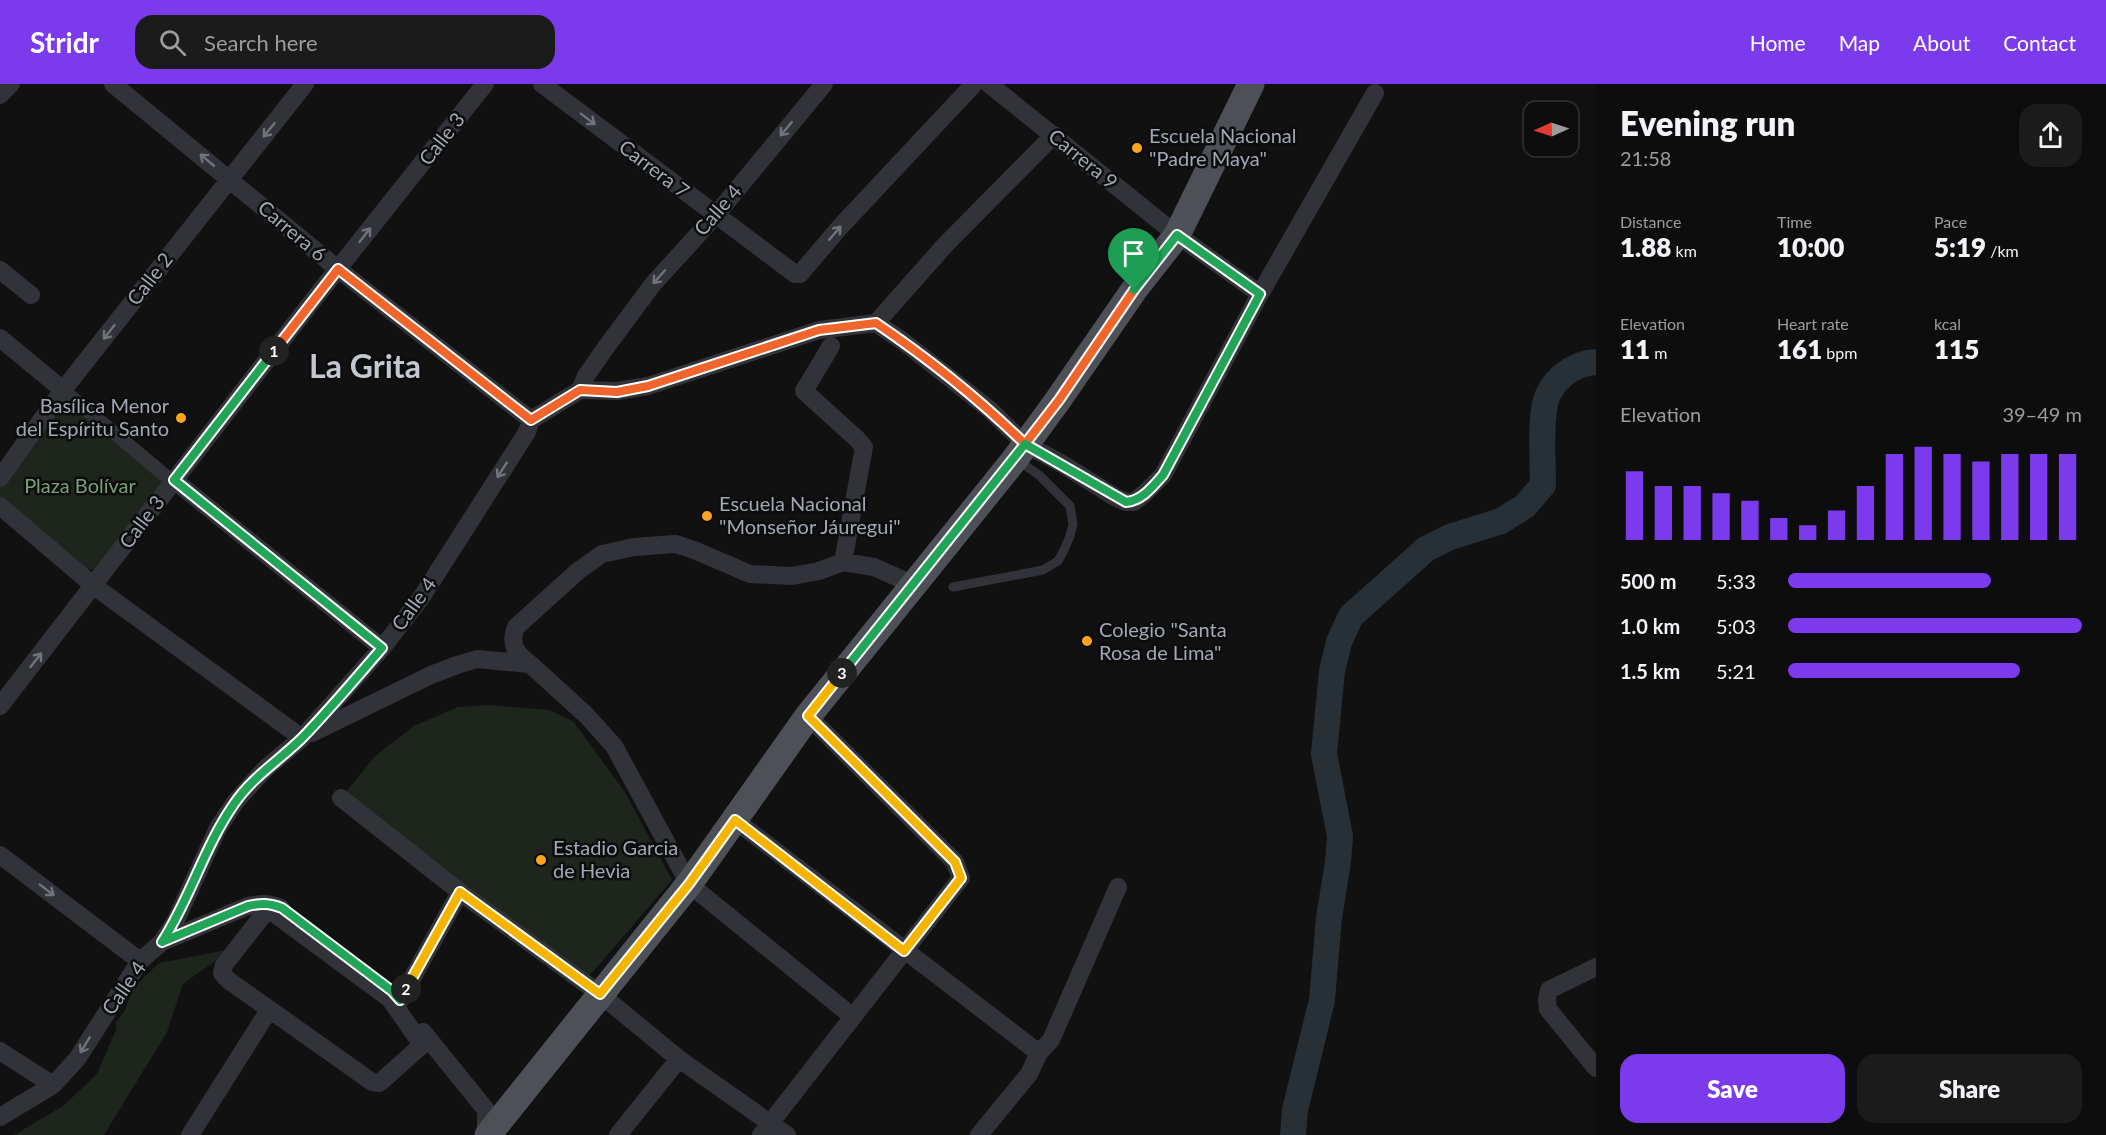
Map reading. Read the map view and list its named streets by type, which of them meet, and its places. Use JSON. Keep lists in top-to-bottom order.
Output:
{
  "streets": {
    "street": [
      "Calle 3",
      "Carrera 9",
      "Carrera 7",
      "Calle 4",
      "Carrera 6",
      "Calle 2"
    ]
  },
  "crossings": [
    ["Calle 3", "Carrera 6"],
    ["Carrera 7", "Calle 4"],
    ["Calle 4", "Carrera 6"],
    ["Carrera 6", "Calle 2"]
  ],
  "one_way": ["Calle 3", "Calle 4", "Calle 2"],
  "districts": ["La Grita"],
  "parks": ["Plaza Bolívar"],
  "places": [
    "Escuela Nacional \"Padre Maya\"",
    "Basílica Menor del Espíritu Santo",
    "Escuela Nacional \"Monseñor Jáuregui\"",
    "Colegio \"Santa Rosa de Lima\"",
    "Estadio Garcia de Hevia"
  ],
  "north": "left",
  "page": {
    "header": "Stridr",
    "search": "Search here",
    "nav": [
      "Home",
      "Map",
      "About",
      "Contact"
    ],
    "heading": ["Evening run", "21:58"],
    "stats": [
      ["Distance", "1.88 km"],
      ["Time", "10:00"],
      ["Pace", "5:19 /km"],
      ["Elevation", "11 m"],
      ["Heart rate", "161 bpm"],
      ["kcal", "115"]
    ],
    "pins": ["1", "3", "2"],
    "chart": ["Elevation", "39–49 m"],
    "list": [
      {
        "name": "500 m",
        "note": "5:33"
      },
      {
        "name": "1.0 km",
        "note": "5:03"
      },
      {
        "name": "1.5 km",
        "note": "5:21"
      }
    ],
    "buttons": ["Save", "Share"]
  }
}
